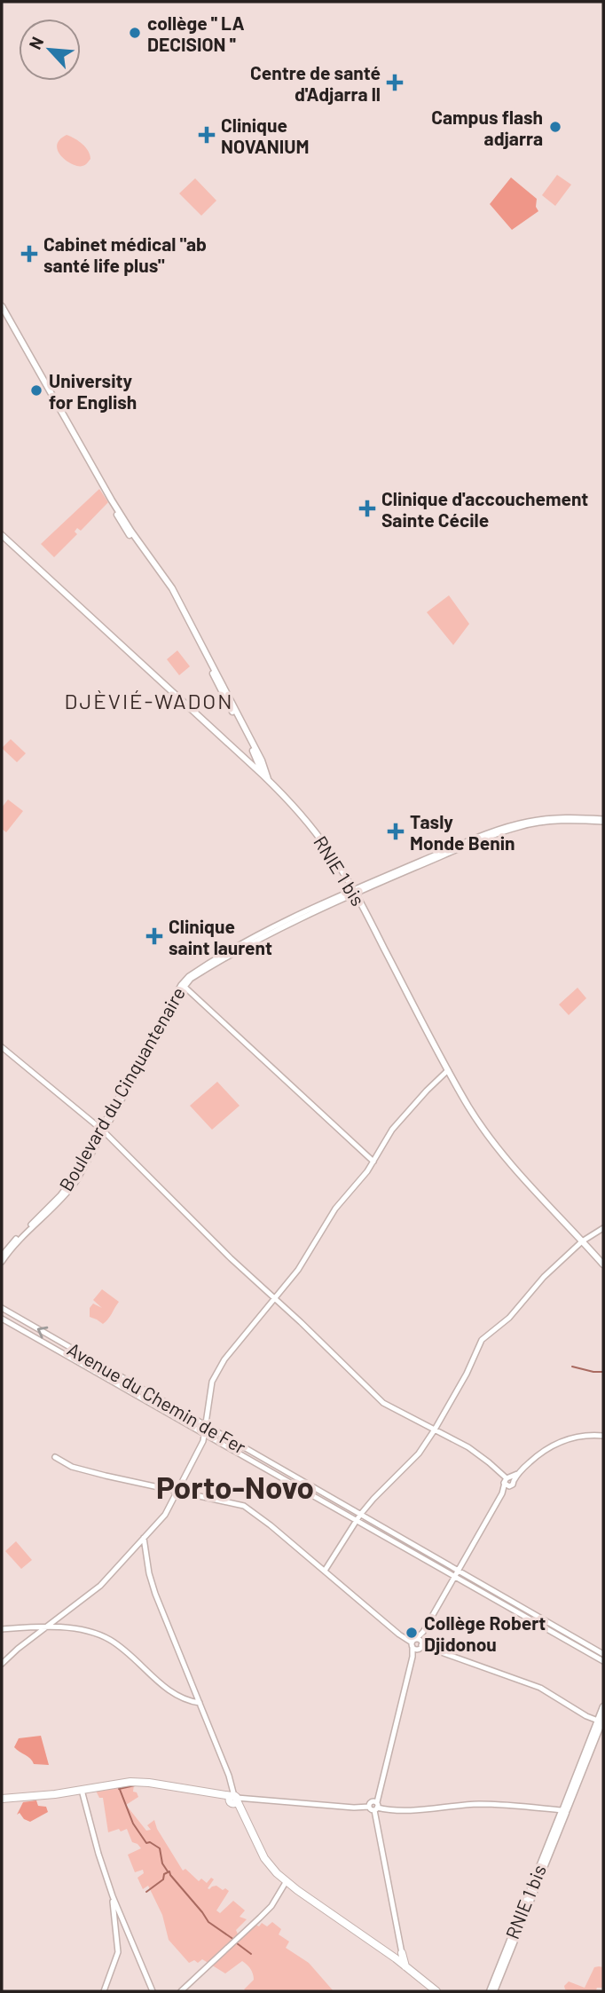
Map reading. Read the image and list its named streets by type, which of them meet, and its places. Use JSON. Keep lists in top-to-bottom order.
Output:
{
  "streets": {
    "main road": ["RNIE 1 bis"],
    "street": ["Boulevard du Cinquantenaire", "Avenue du Chemin de Fer"]
  },
  "crossings": [
    ["RNIE 1 bis", "Boulevard du Cinquantenaire"]
  ],
  "districts": ["DJÈVIÉ-WADON", "Porto-Novo"],
  "places": {
    "other": [
      "collège '' LA DECISION ''",
      "Campus flash adjarra",
      "University for English",
      "Collège Robert Djidonou"
    ],
    "health": [
      "Centre de santé d'Adjarra ll",
      "Clinique NOVANIUM",
      "Cabinet médical \"ab santé life plus\"",
      "Clinique d'accouchement Sainte Cécile",
      "Tasly Monde Benin",
      "Clinique saint laurent"
    ]
  },
  "north": "top left"
}
